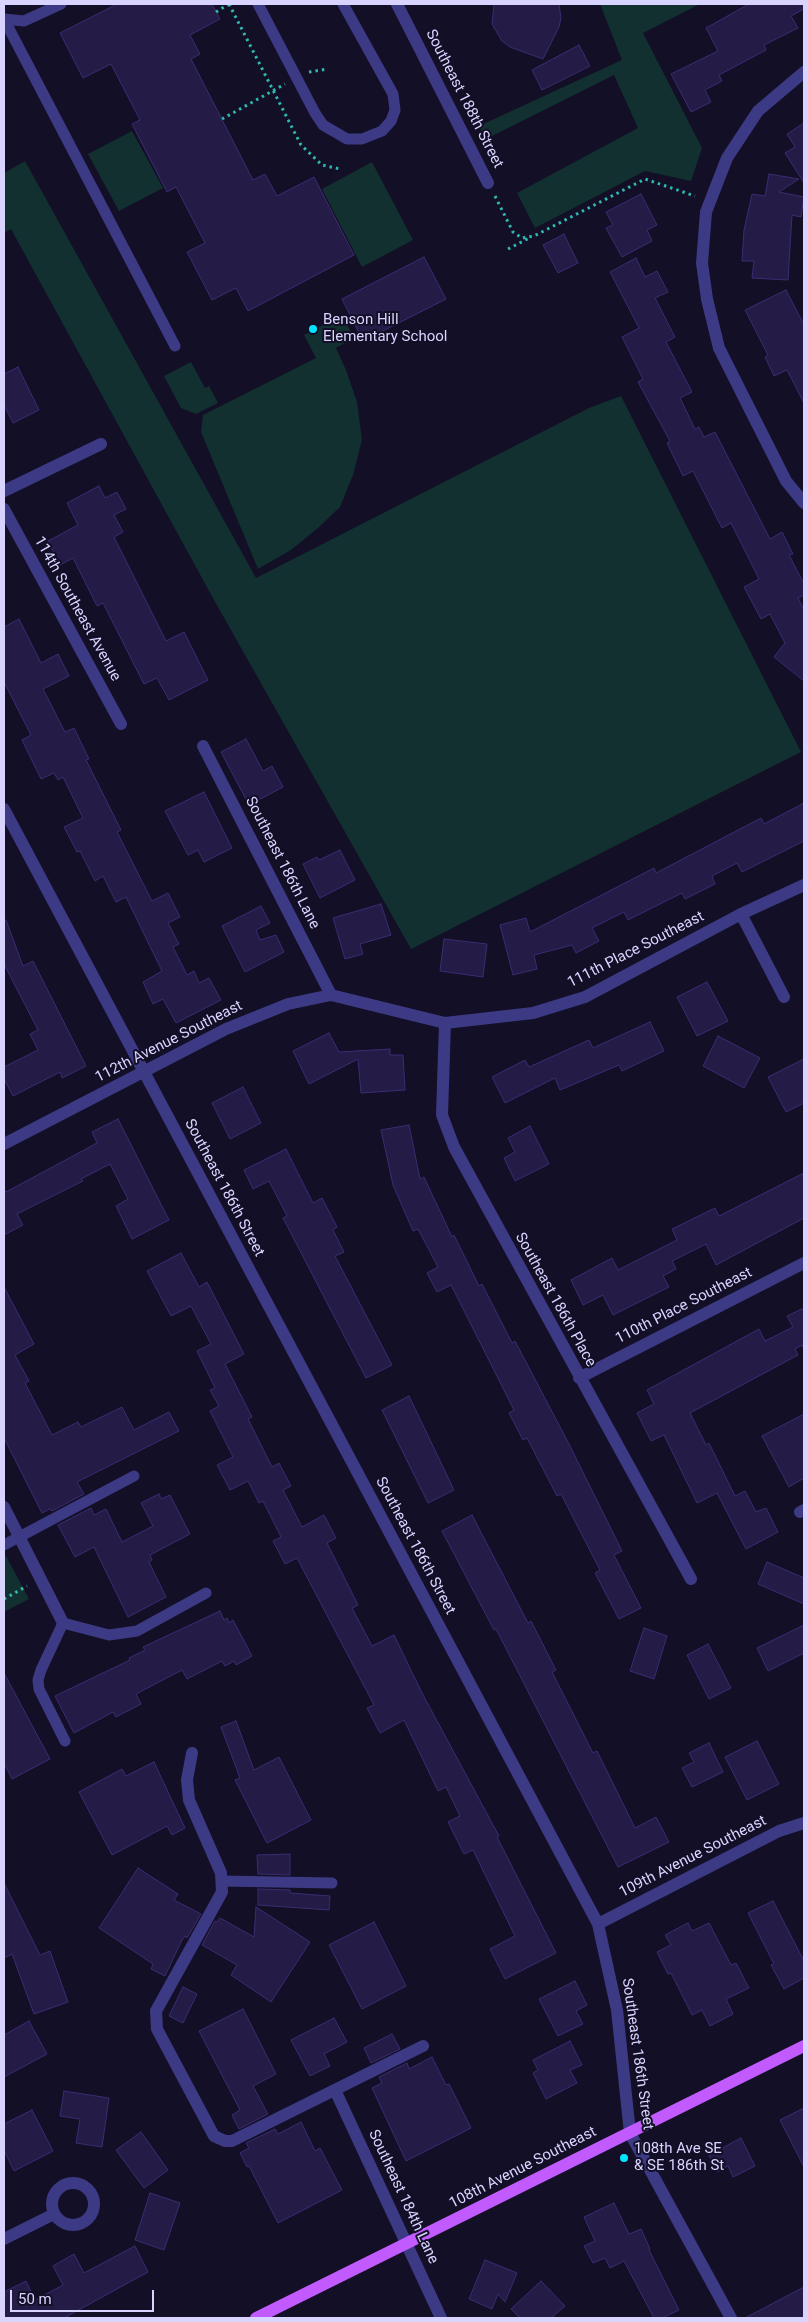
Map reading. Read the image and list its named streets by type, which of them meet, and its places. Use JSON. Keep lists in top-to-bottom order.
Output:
{
  "streets": {
    "main road": ["108th Avenue Southeast"],
    "street": [
      "Southeast 188th Street",
      "114th Southeast Avenue",
      "Southeast 186th Lane",
      "111th Place Southeast",
      "112th Avenue Southeast",
      "Southeast 186th Street",
      "Southeast 186th Place",
      "110th Place Southeast",
      "109th Avenue Southeast",
      "Southeast 184th Lane"
    ]
  },
  "crossings": [
    ["Southeast 186th Lane", "112th Avenue Southeast"],
    ["111th Place Southeast", "112th Avenue Southeast"],
    ["111th Place Southeast", "Southeast 186th Place"],
    ["112th Avenue Southeast", "Southeast 186th Street"],
    ["112th Avenue Southeast", "Southeast 186th Place"],
    ["Southeast 186th Street", "109th Avenue Southeast"],
    ["Southeast 186th Street", "108th Avenue Southeast"],
    ["Southeast 186th Place", "110th Place Southeast"],
    ["108th Avenue Southeast", "Southeast 184th Lane"]
  ],
  "places": ["Benson Hill Elementary School", "108th Ave SE & SE 186th St"],
  "scale_bar": "50 m"
}
